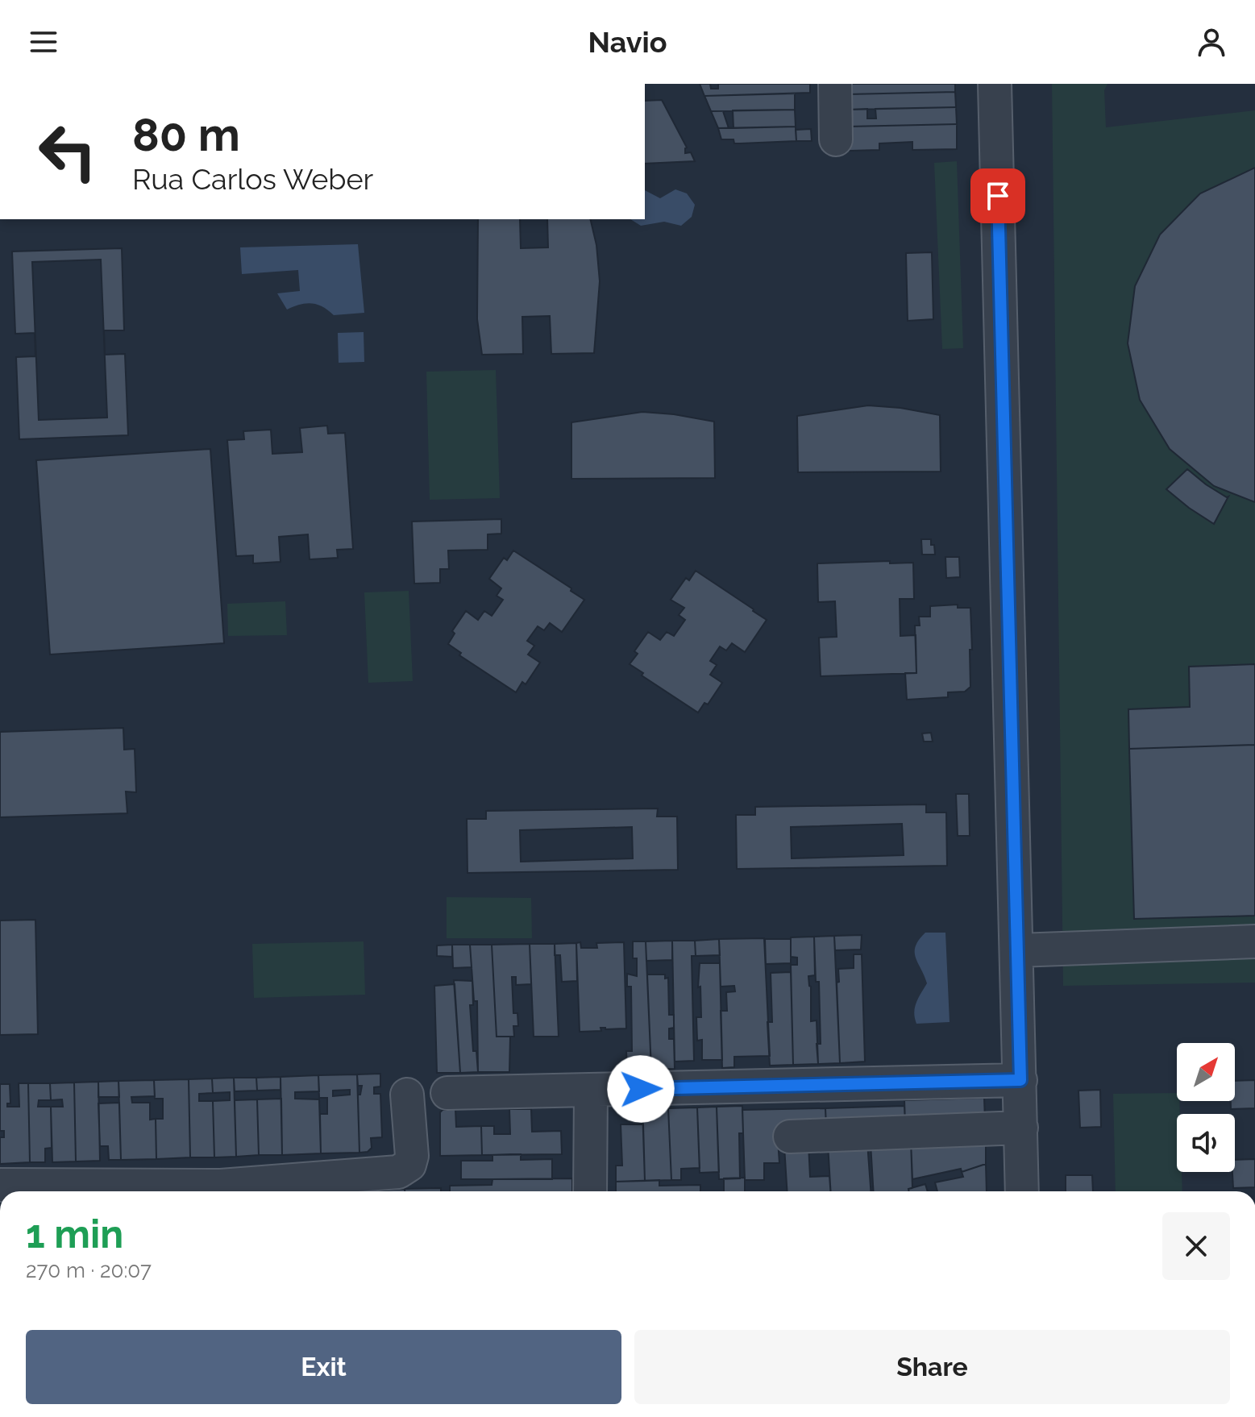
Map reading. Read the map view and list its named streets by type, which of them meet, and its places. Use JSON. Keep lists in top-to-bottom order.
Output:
{
  "north": "top right",
  "page": {
    "header": "Navio",
    "turn": ["80 m", "Rua Carlos Weber"],
    "heading": ["1 min", "270 m · 20:07"],
    "buttons": ["Exit", "Share"]
  }
}
